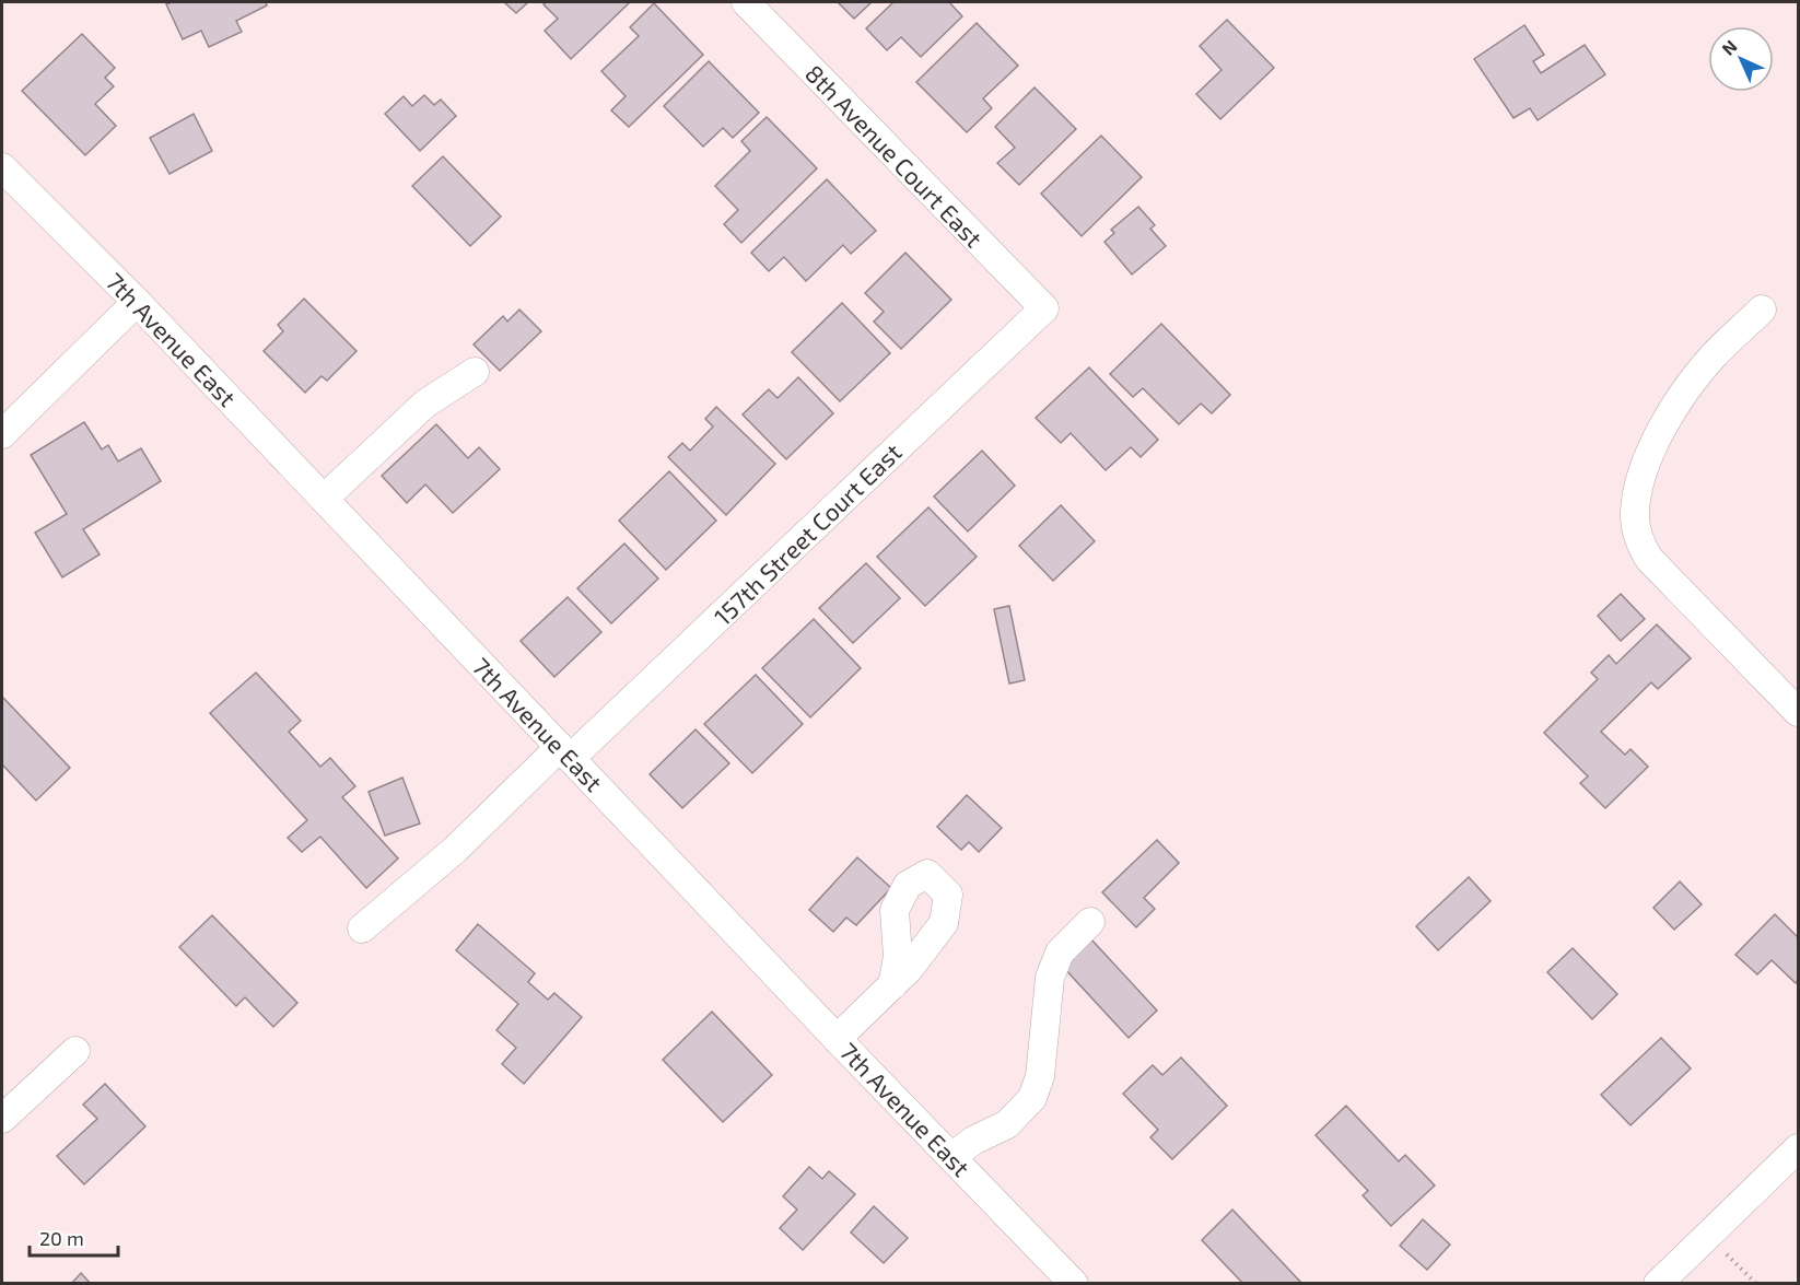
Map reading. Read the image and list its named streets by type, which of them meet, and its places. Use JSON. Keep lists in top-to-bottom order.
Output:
{
  "streets": {
    "street": ["8th Avenue Court East", "7th Avenue East", "157th Street Court East"]
  },
  "crossings": [
    ["8th Avenue Court East", "157th Street Court East"],
    ["7th Avenue East", "157th Street Court East"]
  ],
  "scale_bar": "20 m",
  "north": "top left"
}
